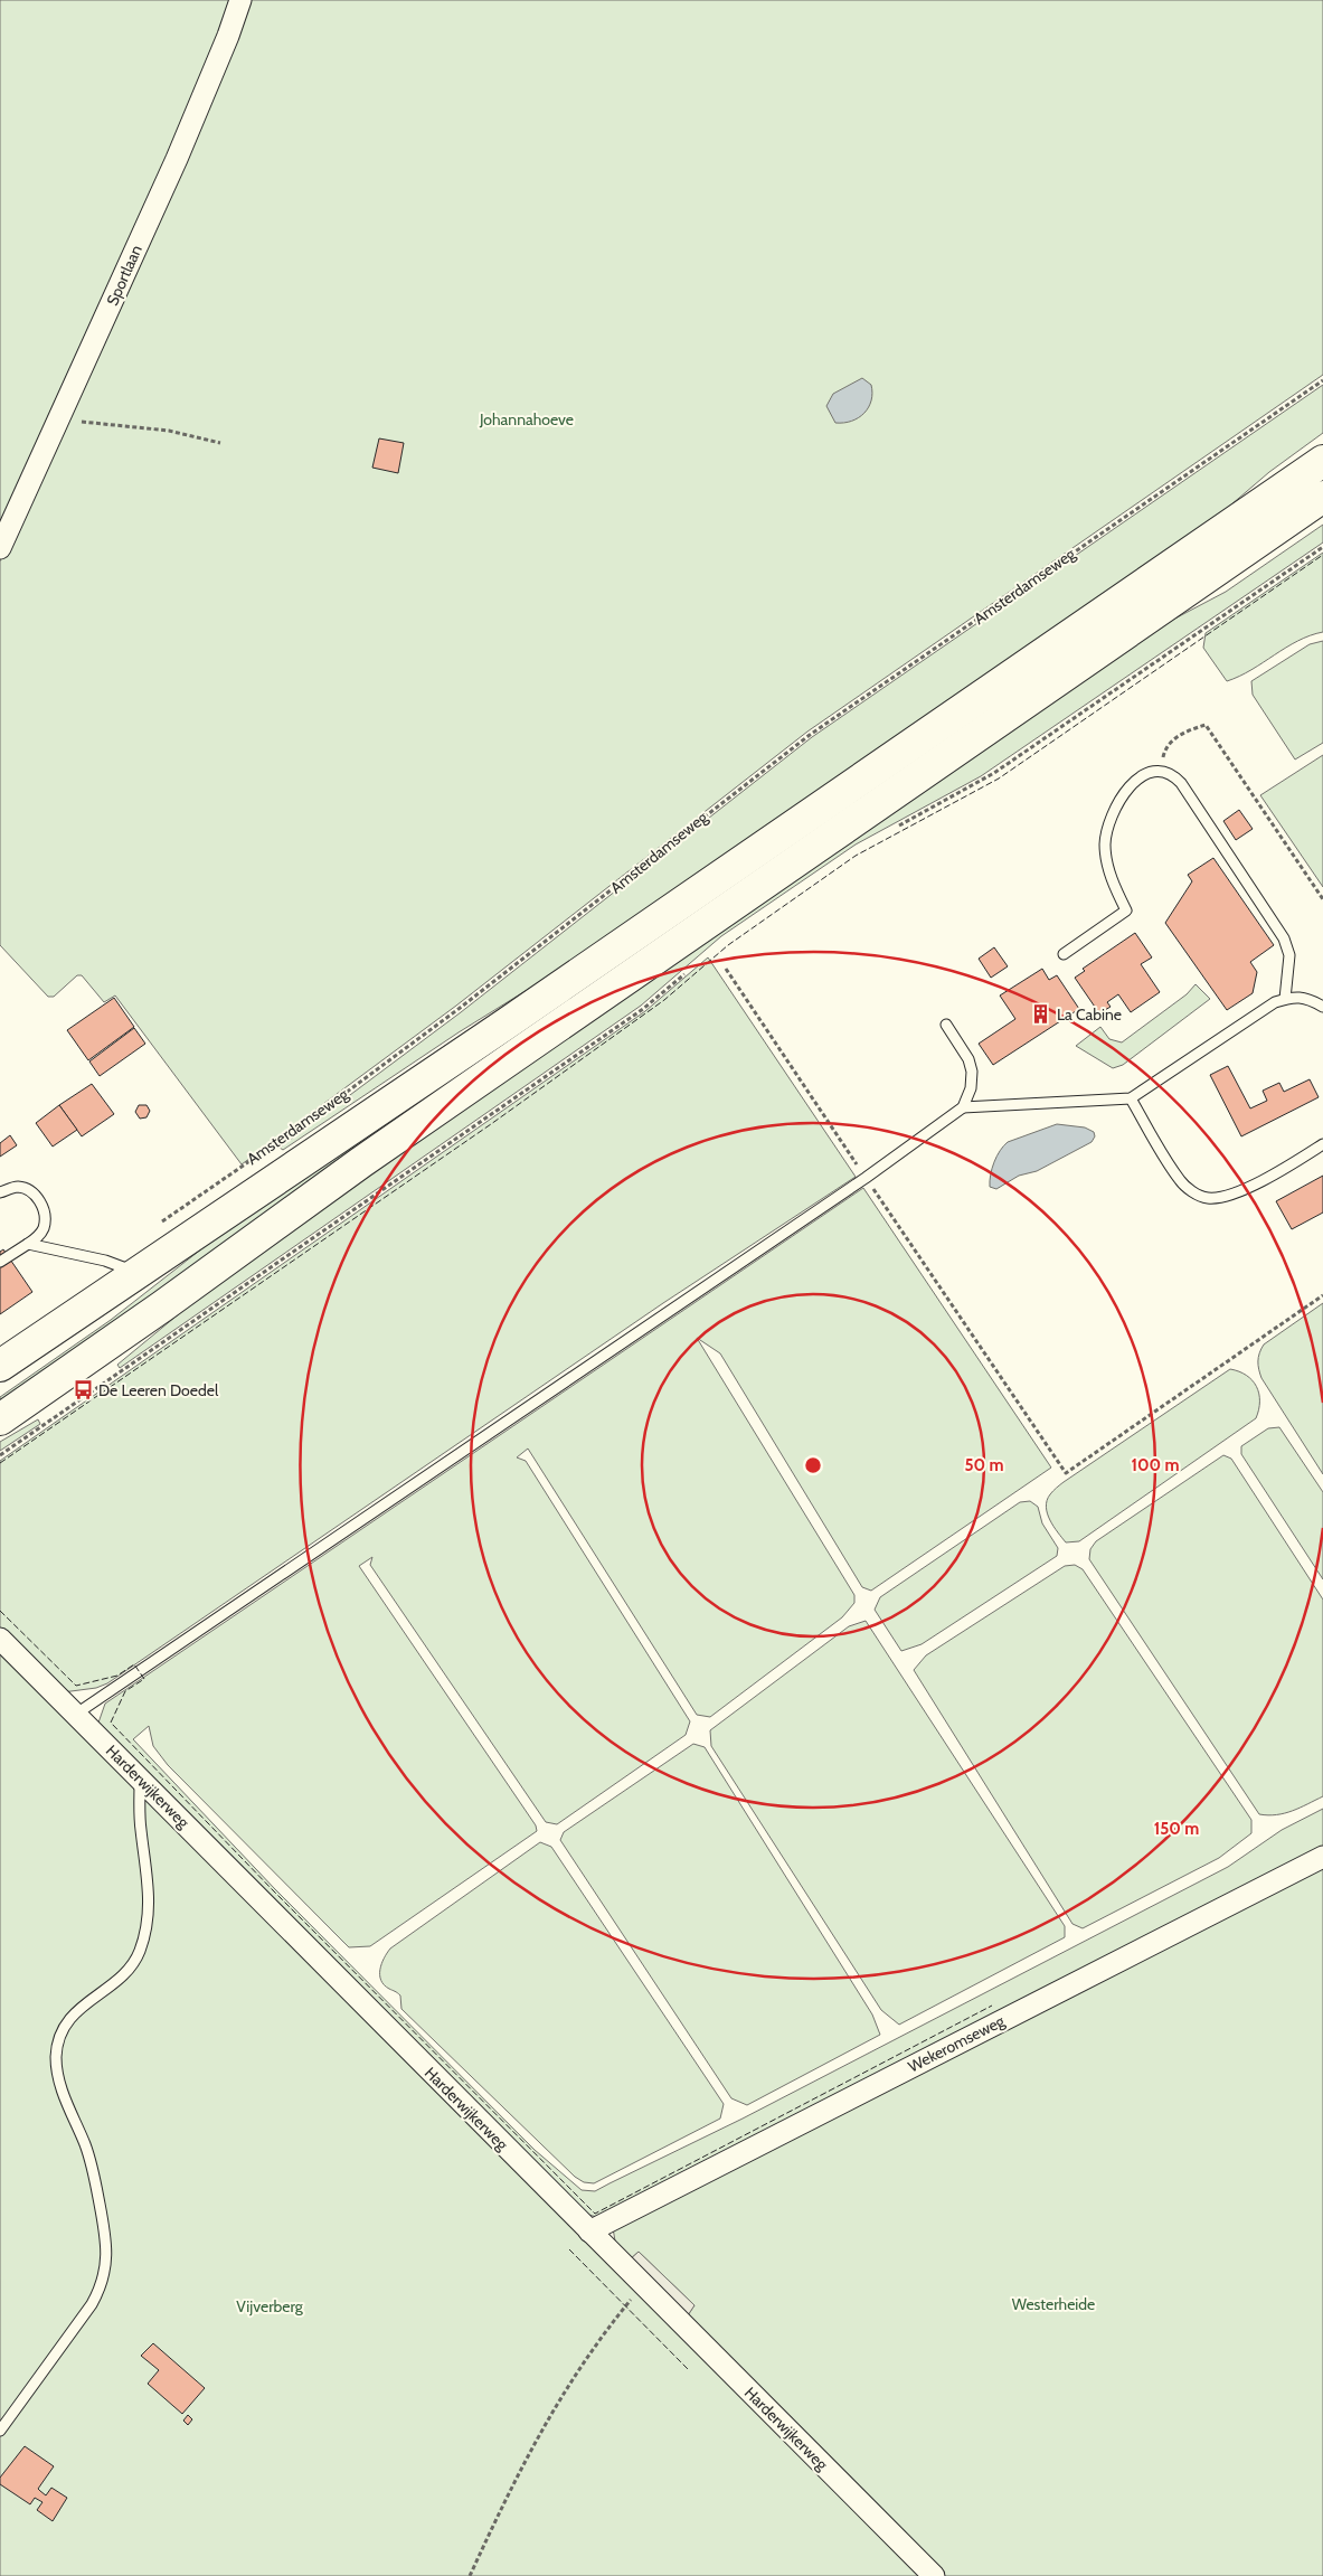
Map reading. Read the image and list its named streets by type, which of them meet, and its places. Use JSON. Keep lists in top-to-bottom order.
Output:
{
  "streets": {
    "main road": ["Amsterdamseweg"],
    "street": ["Sportlaan", "Harderwijkerweg", "Wekeromseweg"]
  },
  "crossings": [
    ["Harderwijkerweg", "Wekeromseweg"]
  ],
  "parks": ["Johannahoeve", "Westerheide", "Vijverberg"],
  "places": {
    "building": ["La Cabine"],
    "bus stop": ["De Leeren Doedel"]
  },
  "rings": ["50 m", "100 m", "150 m"]
}
